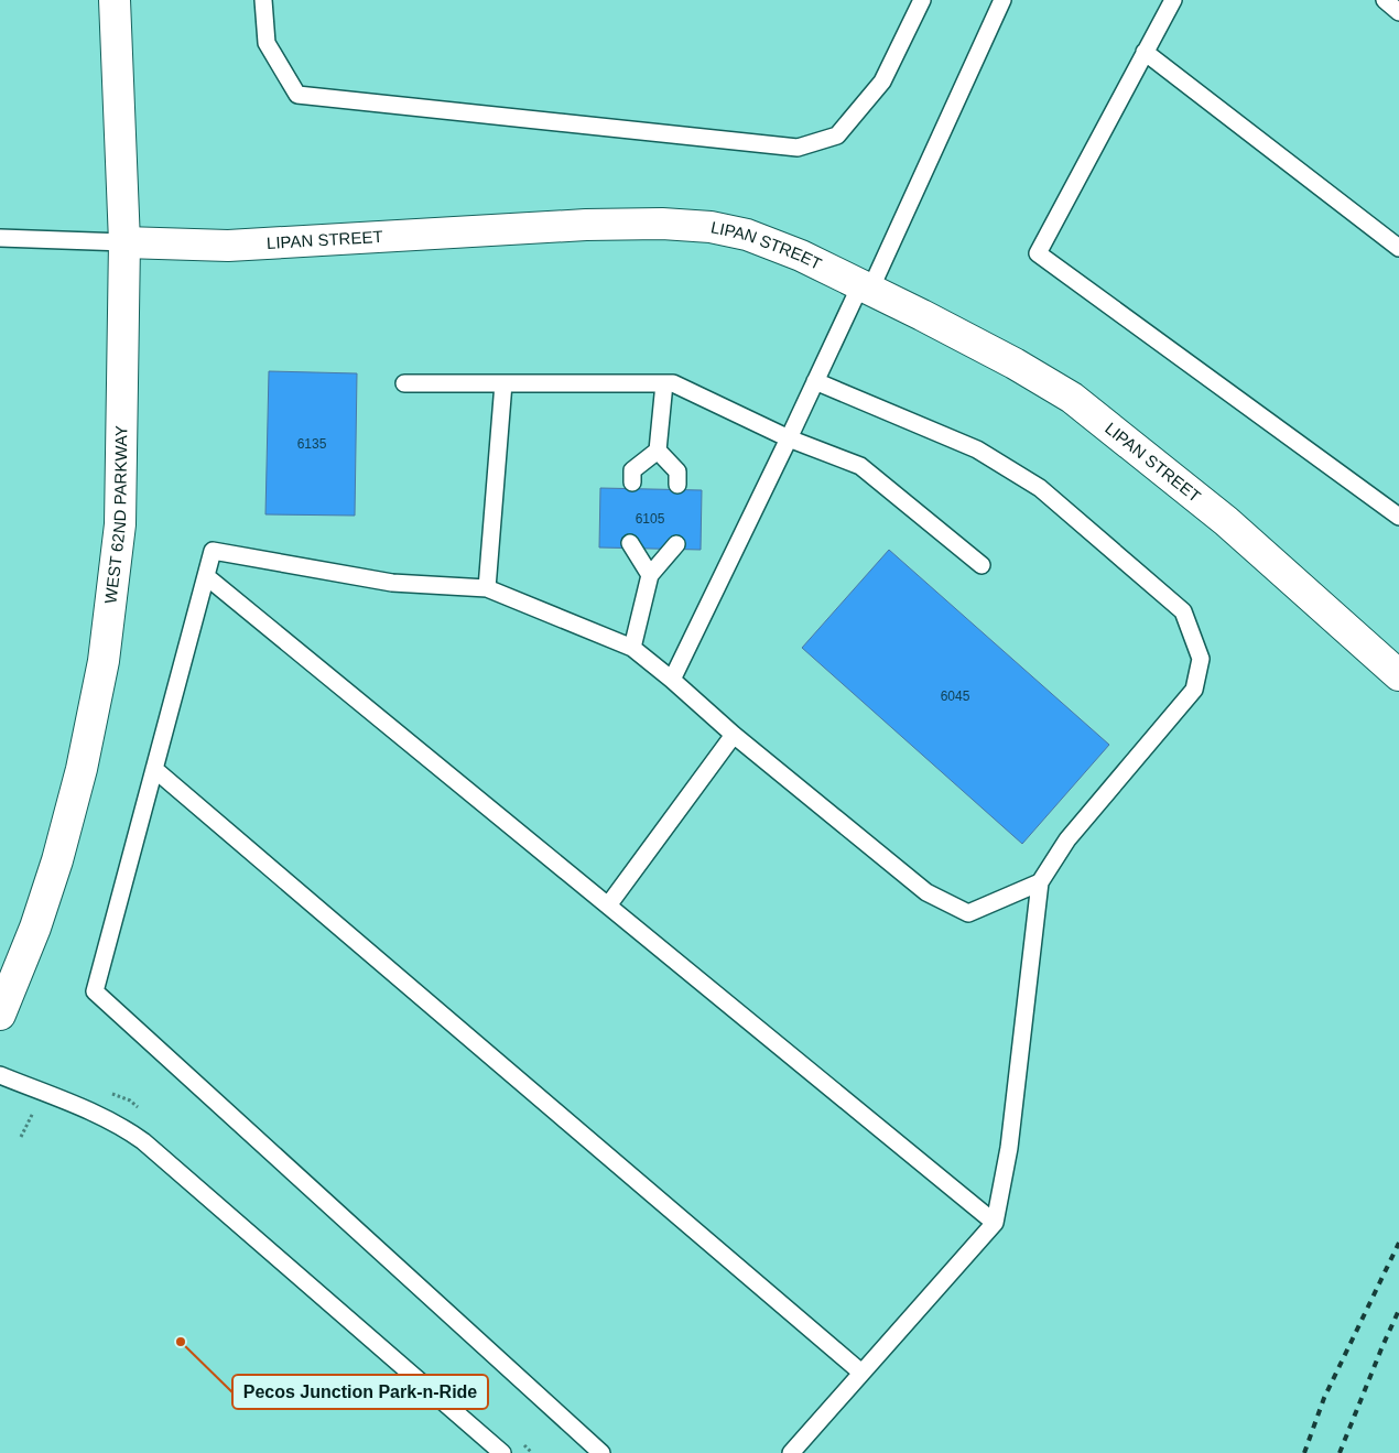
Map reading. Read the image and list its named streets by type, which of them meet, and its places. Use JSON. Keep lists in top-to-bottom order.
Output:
{
  "streets": {
    "street": ["LIPAN STREET", "WEST 62ND PARKWAY"]
  },
  "crossings": [
    ["LIPAN STREET", "WEST 62ND PARKWAY"]
  ],
  "places": ["Pecos Junction Park-n-Ride"],
  "house_numbers": ["6135", "6105", "6045"]
}
